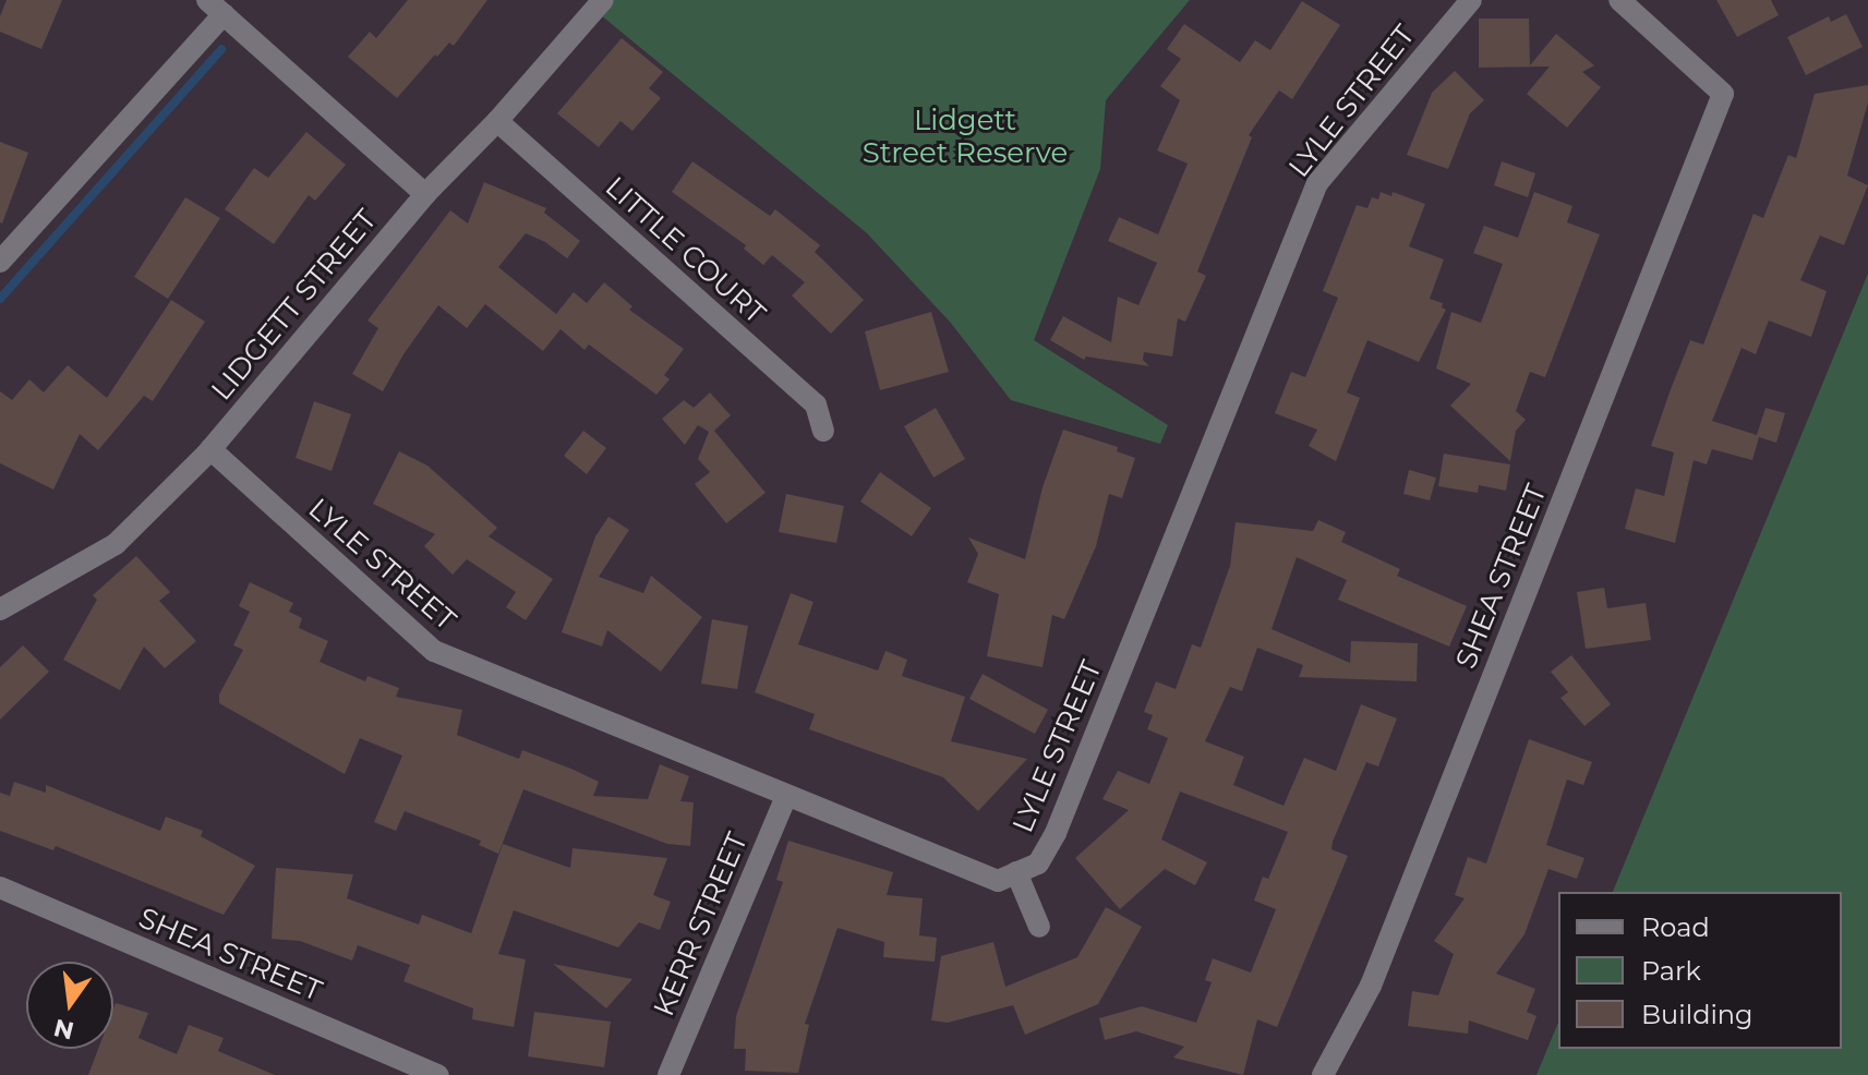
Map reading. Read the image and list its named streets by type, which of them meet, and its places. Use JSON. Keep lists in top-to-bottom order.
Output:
{
  "streets": {
    "street": [
      "LYLE STREET",
      "LITTLE COURT",
      "LIDGETT STREET",
      "SHEA STREET",
      "KERR STREET"
    ]
  },
  "crossings": [
    ["LYLE STREET", "LIDGETT STREET"],
    ["LYLE STREET", "KERR STREET"],
    ["LITTLE COURT", "LIDGETT STREET"]
  ],
  "parks": ["Lidgett Street Reserve"],
  "legend": ["Road", "Park", "Building"],
  "north": "bottom"
}
